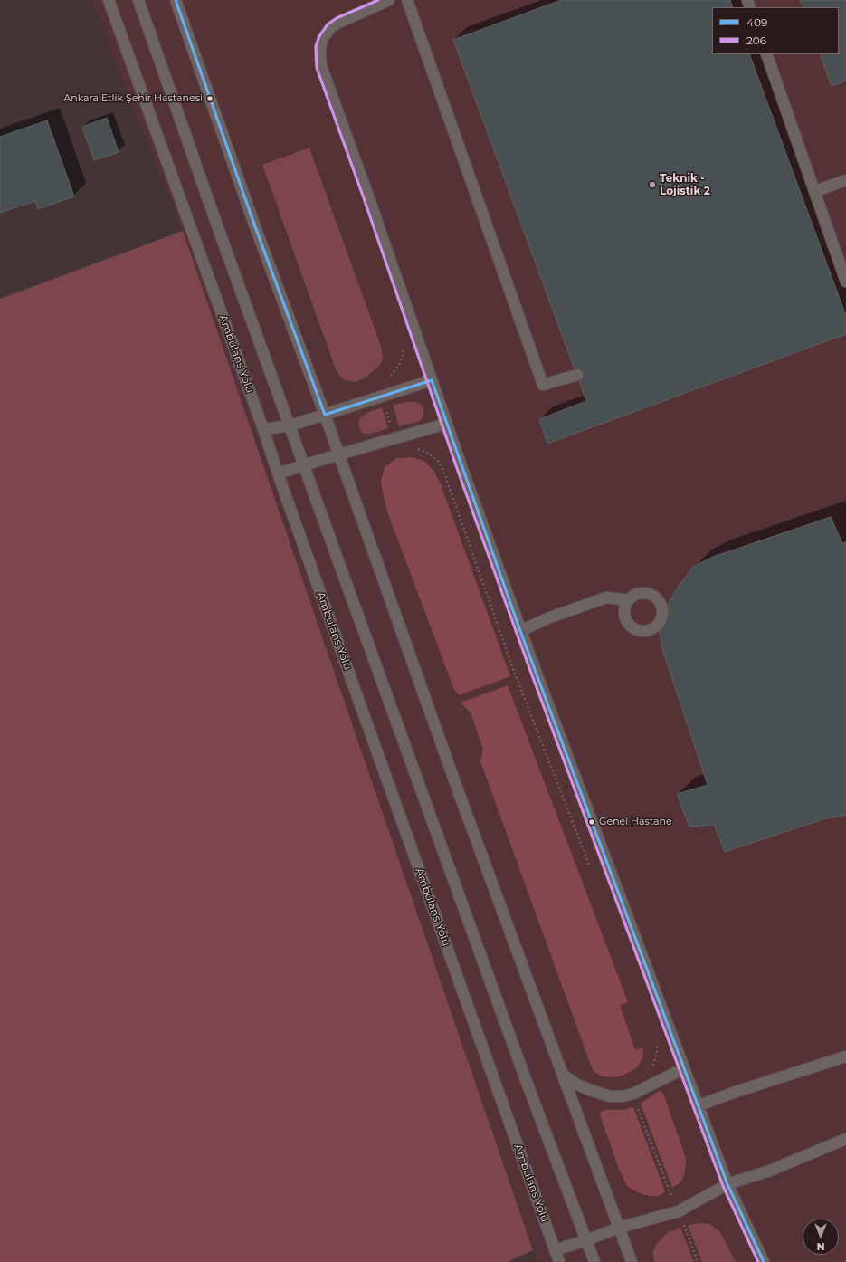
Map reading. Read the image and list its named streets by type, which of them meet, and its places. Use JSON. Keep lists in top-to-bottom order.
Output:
{
  "streets": {
    "lane": ["Ambulans Yolu"]
  },
  "places": ["Ankara Etlik Şehir Hastanesi", "Teknik - Lojistik 2", "Genel Hastane"],
  "lines": ["transit line 409", "transit line 206"],
  "legend": ["409", "206"],
  "north": "bottom"
}
